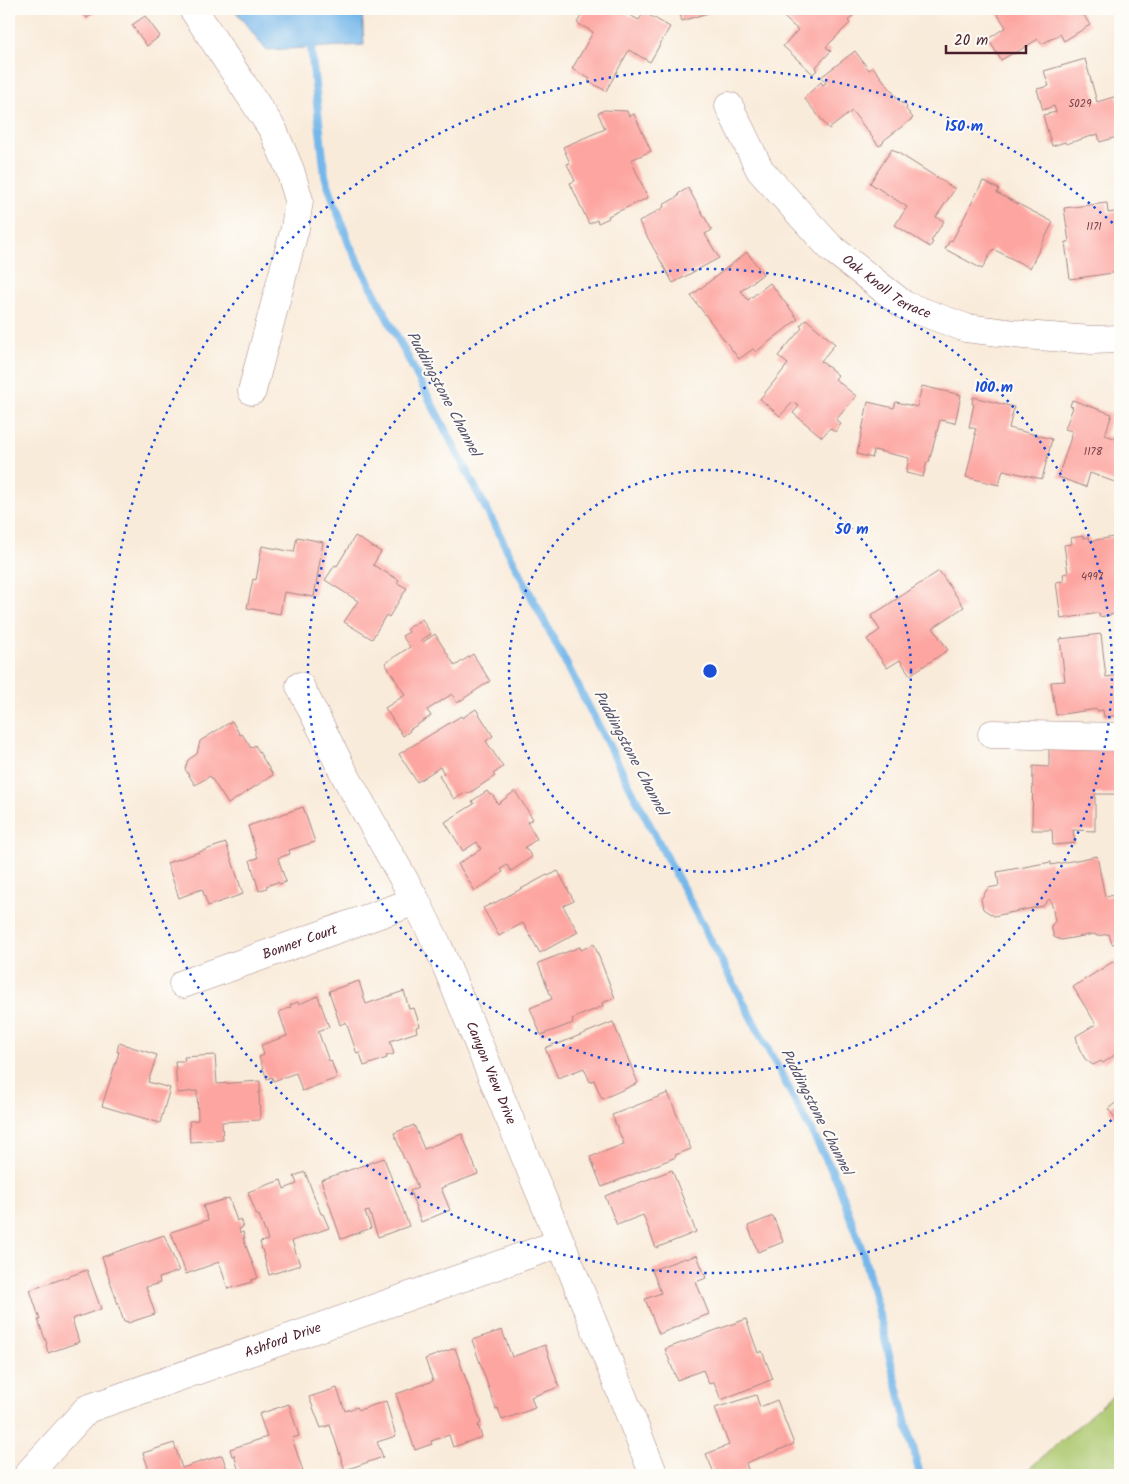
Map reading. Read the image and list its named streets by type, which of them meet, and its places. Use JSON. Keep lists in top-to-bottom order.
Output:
{
  "streets": {
    "street": [
      "Oak Knoll Terrace",
      "Bonner Court",
      "Canyon View Drive",
      "Ashford Drive"
    ]
  },
  "crossings": [
    ["Bonner Court", "Canyon View Drive"],
    ["Canyon View Drive", "Ashford Drive"]
  ],
  "water": ["Puddingstone Channel"],
  "house_numbers": [
    "5029",
    "1171",
    "1178",
    "4997"
  ],
  "scale_bar": "20 m",
  "rings": ["150 m", "100 m", "50 m"]
}
